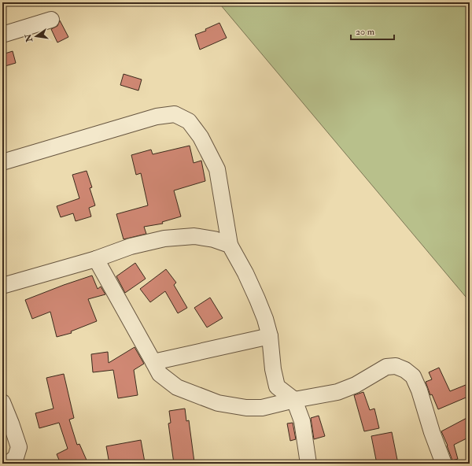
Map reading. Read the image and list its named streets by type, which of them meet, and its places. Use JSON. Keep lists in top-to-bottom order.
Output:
{
  "scale_bar": "20 m",
  "north": "left"
}
